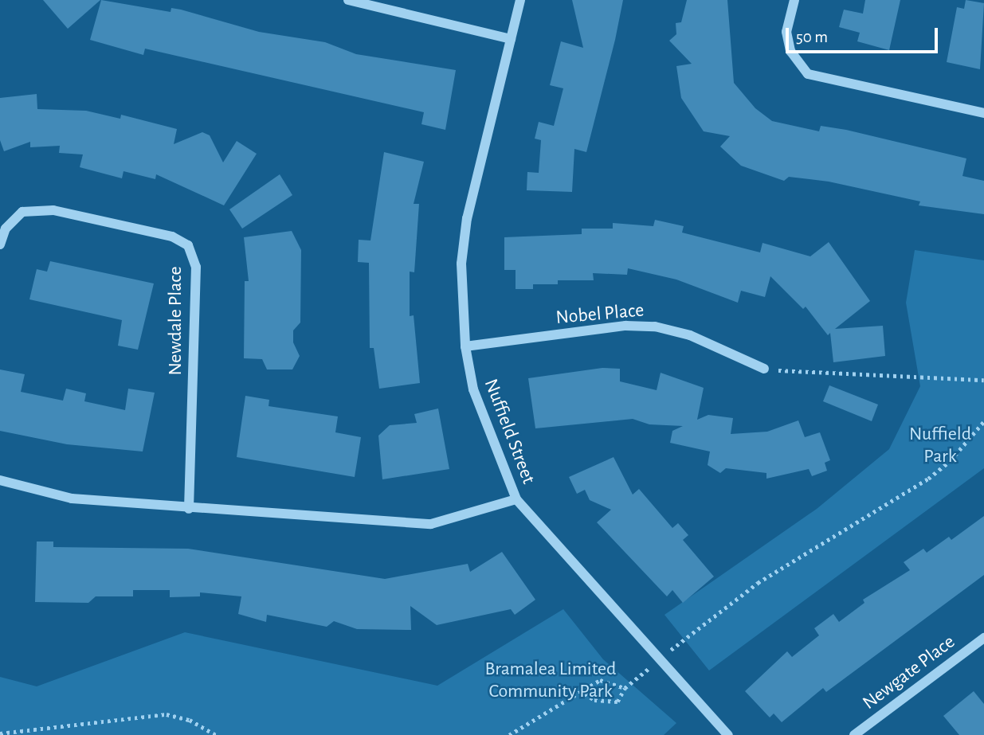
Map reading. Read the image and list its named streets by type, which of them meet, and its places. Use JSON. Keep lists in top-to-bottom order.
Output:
{
  "streets": {
    "street": [
      "Nobel Place",
      "Newdale Place",
      "Nuffield Street",
      "Newgate Place"
    ]
  },
  "crossings": [
    ["Nobel Place", "Nuffield Street"]
  ],
  "parks": ["Nuffield Park", "Bramalea Limited Community Park"],
  "scale_bar": "50 m"
}
